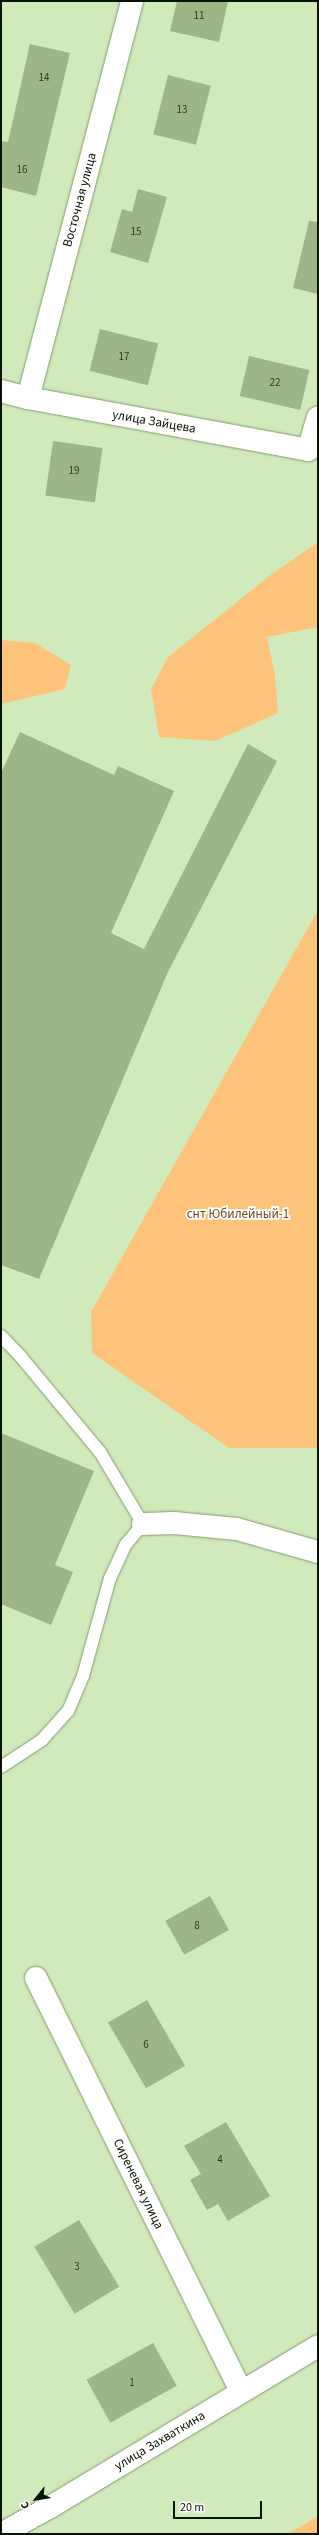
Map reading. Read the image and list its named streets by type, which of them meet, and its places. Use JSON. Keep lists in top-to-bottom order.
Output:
{
  "streets": {
    "street": [
      "Восточная улица",
      "улица Зайцева",
      "Сиреневая улица",
      "улица Захваткина"
    ]
  },
  "crossings": [
    ["Восточная улица", "улица Зайцева"],
    ["Сиреневая улица", "улица Захваткина"]
  ],
  "parks": ["снт Юбилейный-1"],
  "house_numbers": [
    "11",
    "14",
    "13",
    "16",
    "15",
    "17",
    "22",
    "19",
    "8",
    "6",
    "4",
    "3",
    "1"
  ],
  "scale_bar": "20 m",
  "north": "bottom left"
}
